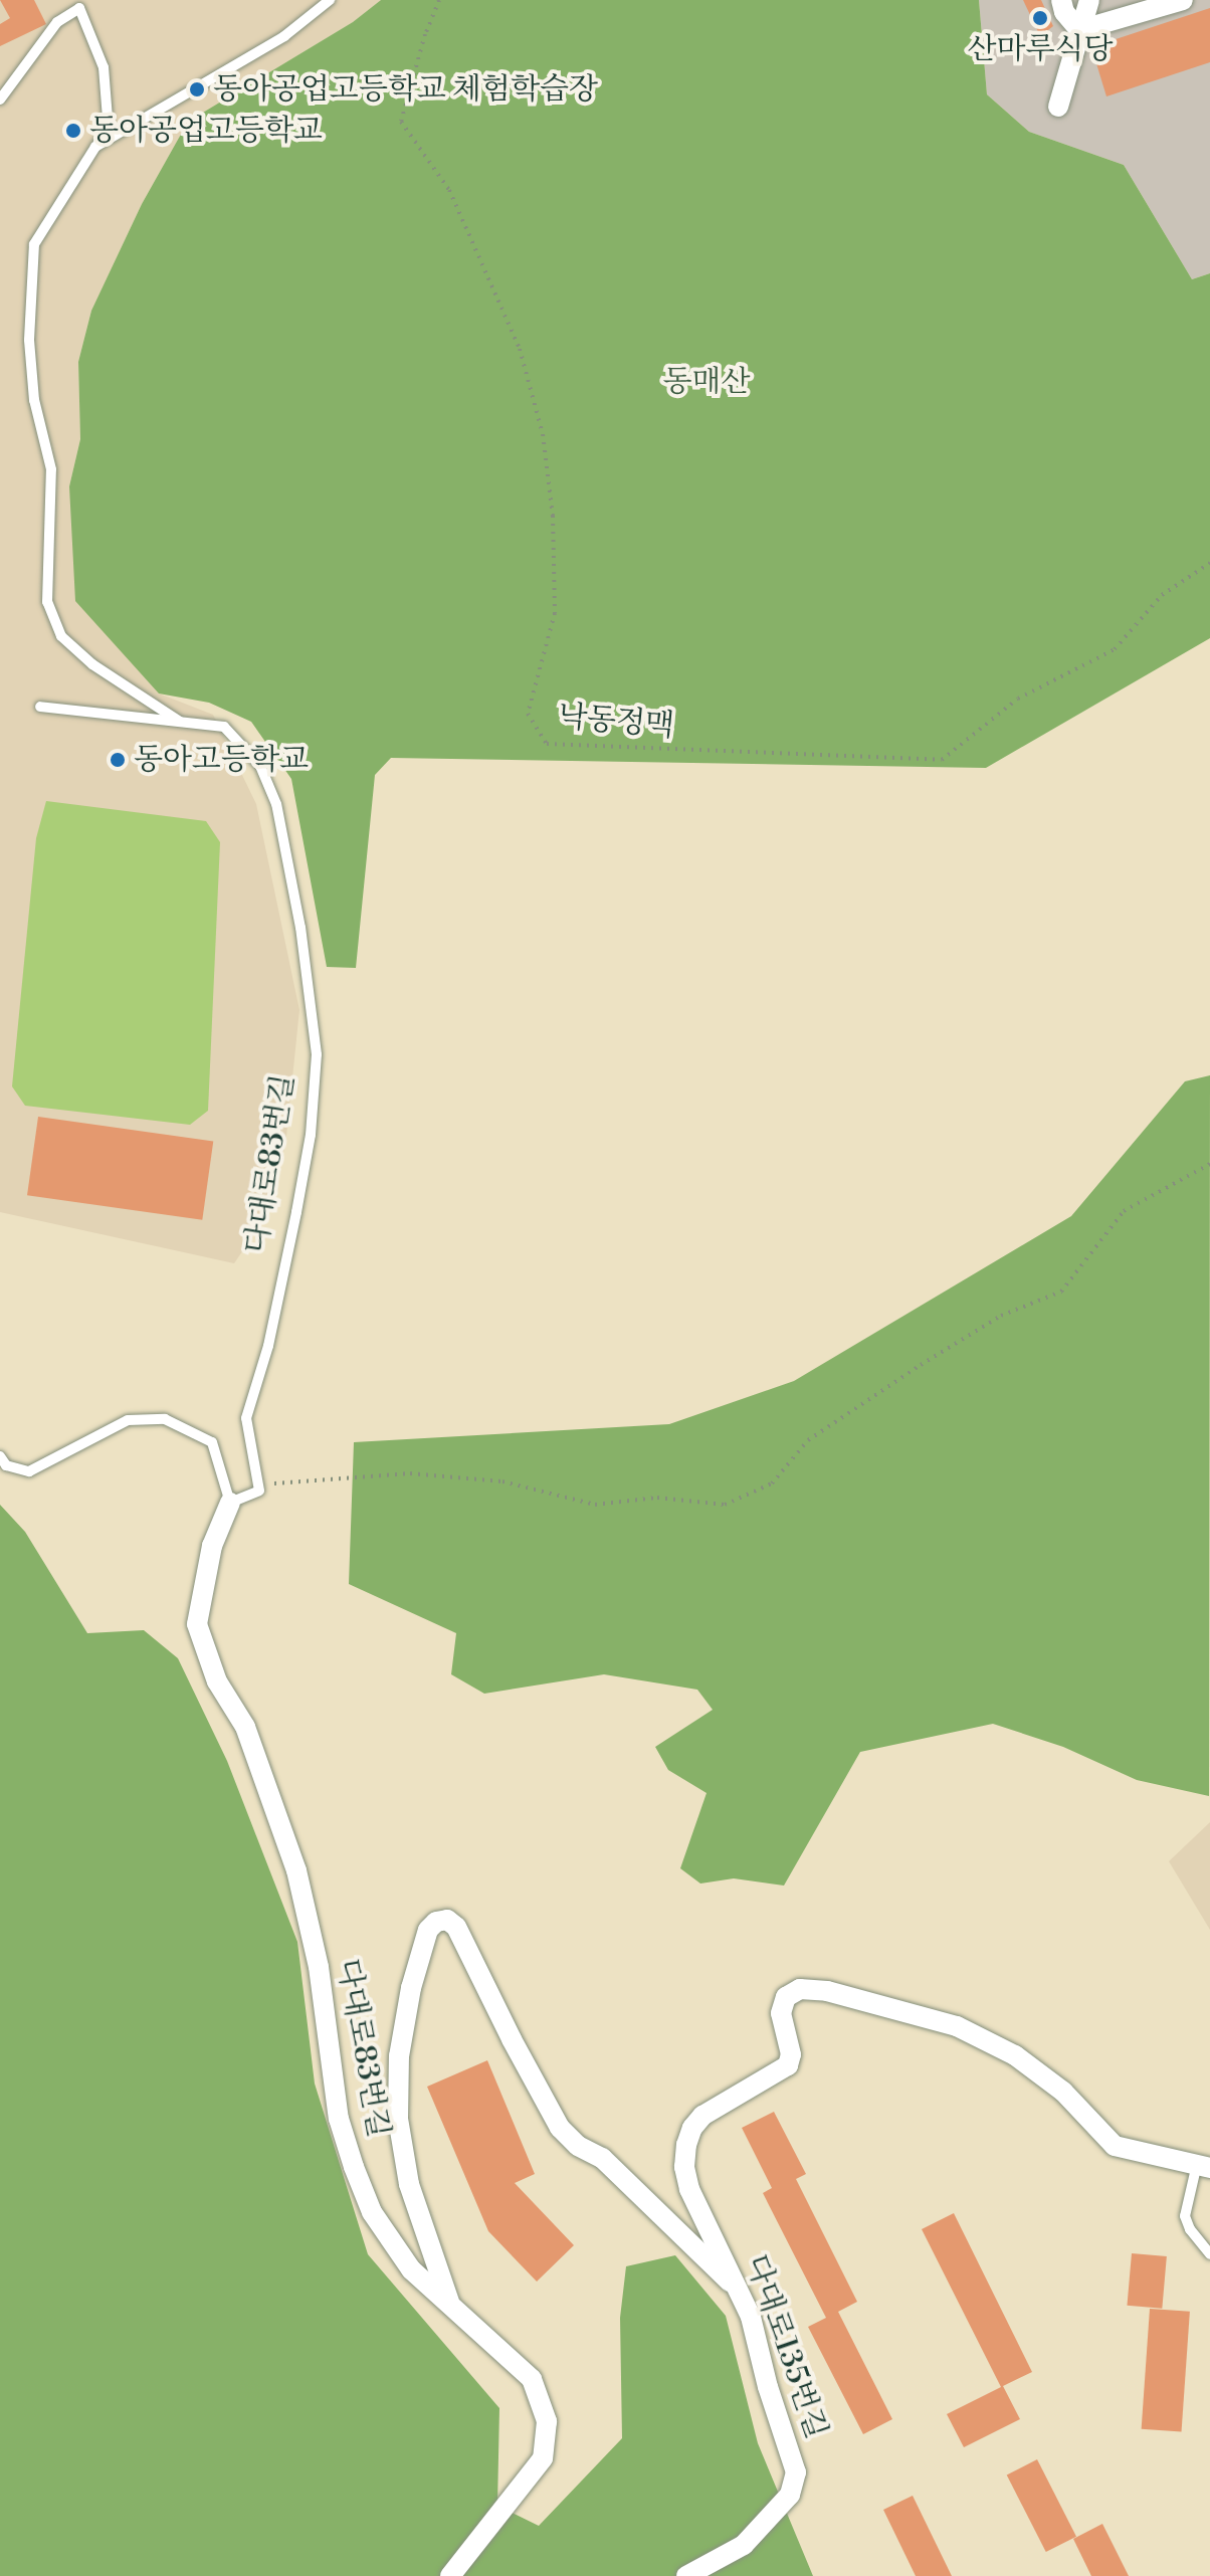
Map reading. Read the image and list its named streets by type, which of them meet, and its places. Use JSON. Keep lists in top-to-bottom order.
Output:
{
  "streets": {
    "street": ["다대로83번길", "다대로135번길"],
    "path": ["낙동정맥"]
  },
  "parks": ["동매산"],
  "places": [
    "산마루식당",
    "동아공업고등학교 체험학습장",
    "동아공업고등학교",
    "동아고등학교"
  ]
}
